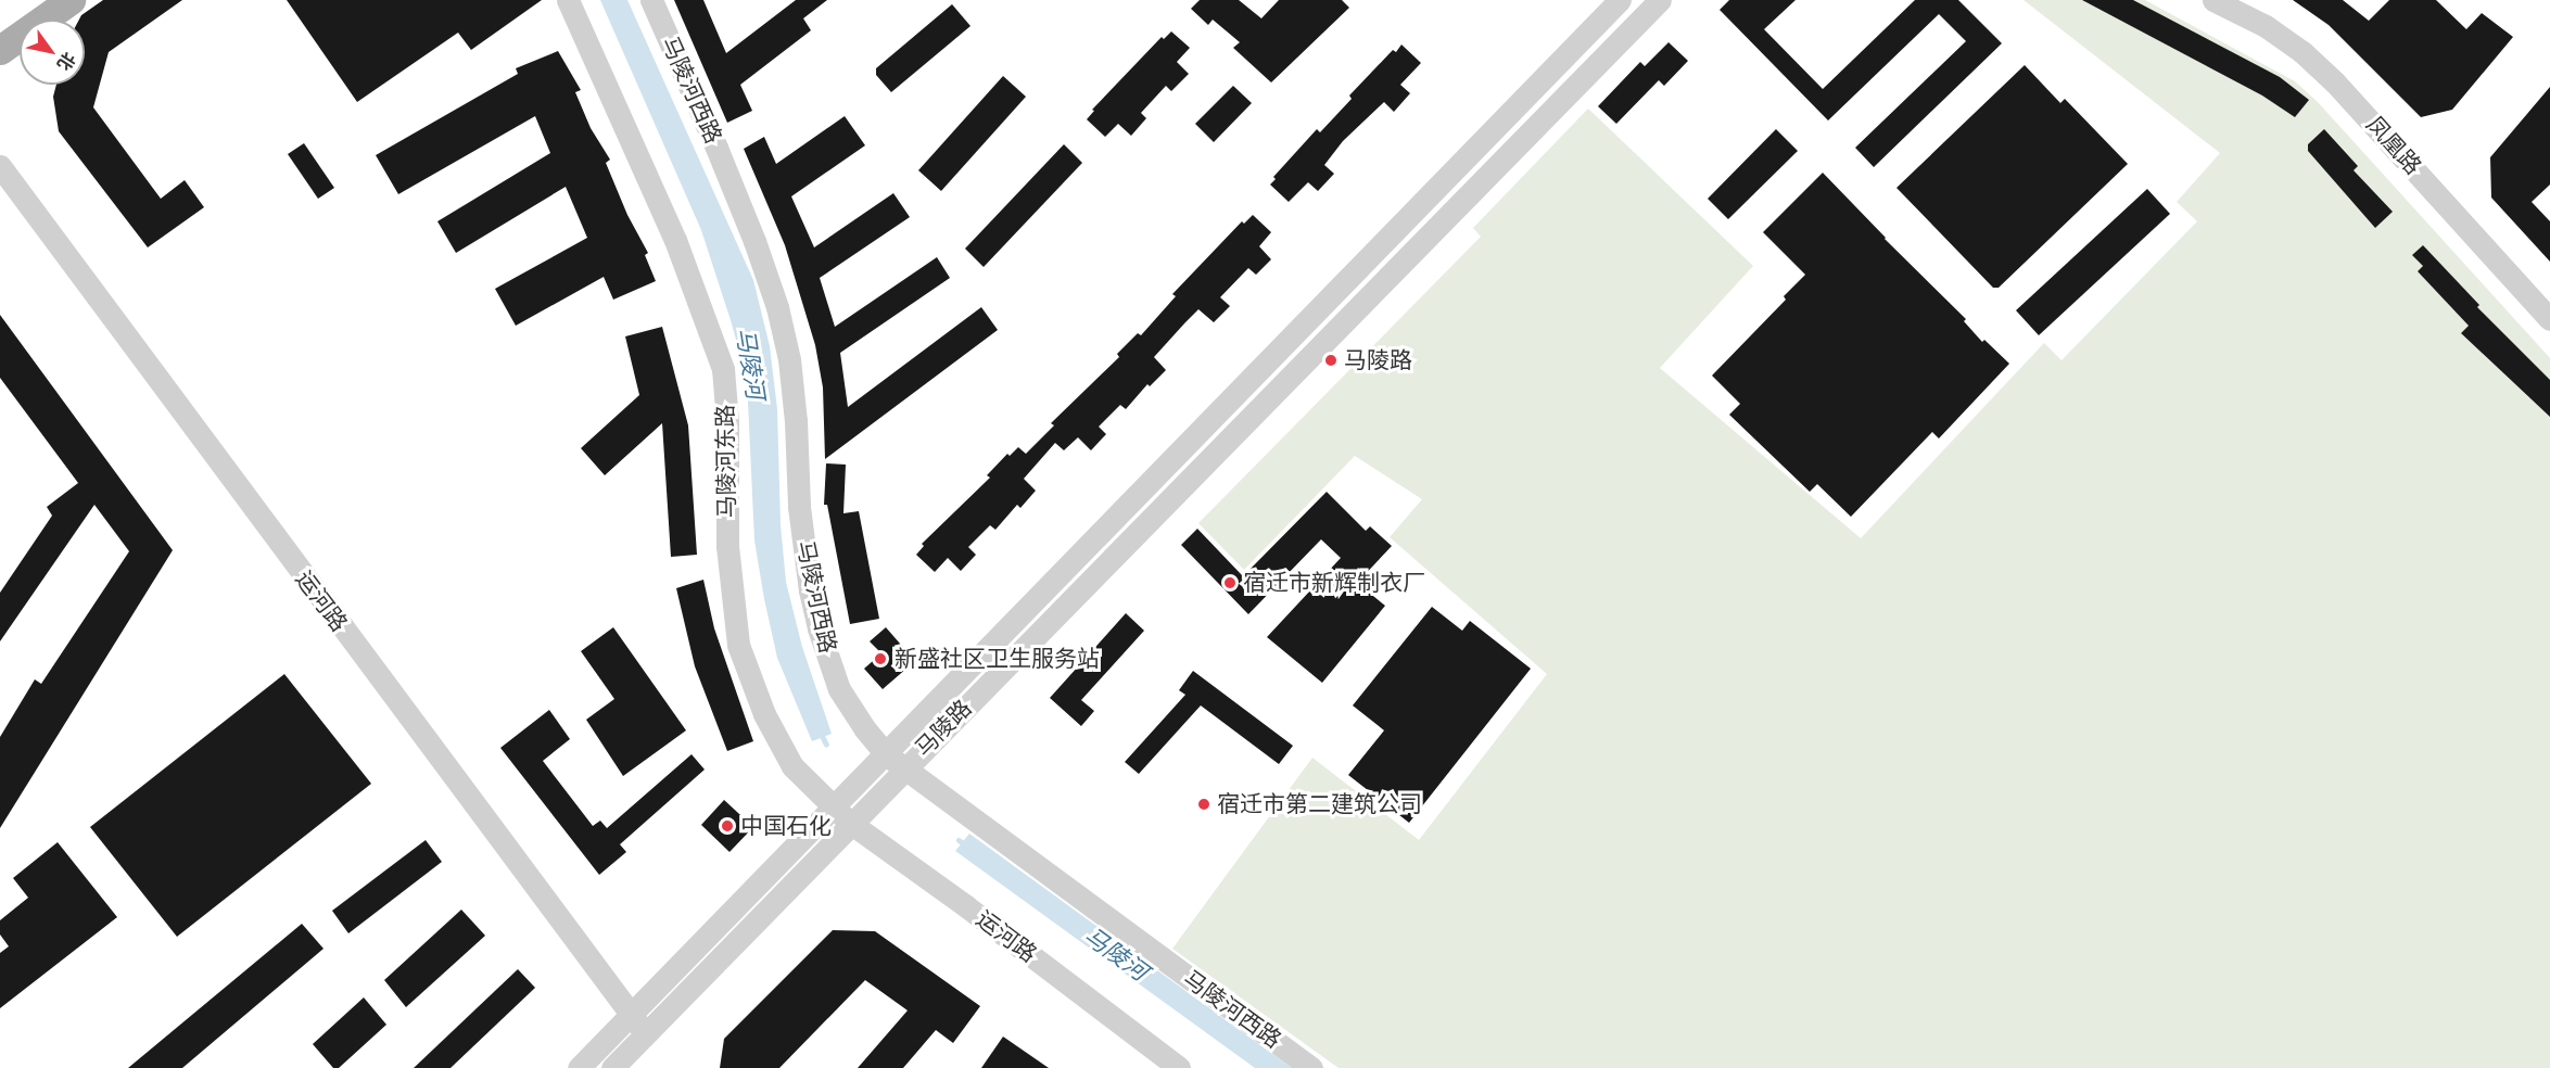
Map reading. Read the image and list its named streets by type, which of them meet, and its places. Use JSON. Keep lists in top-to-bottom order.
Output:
{
  "streets": {
    "street": [
      "马陵河西路",
      "凤凰路",
      "马陵河东路",
      "运河路",
      "马陵路"
    ]
  },
  "crossings": [
    ["马陵河西路", "马陵路"],
    ["马陵河东路", "运河路"],
    ["马陵河东路", "马陵路"],
    ["运河路", "马陵路"]
  ],
  "water": ["马陵河"],
  "places": [
    "马陵路",
    "宿迁市新辉制衣厂",
    "新盛社区卫生服务站",
    "宿迁市第二建筑公司",
    "中国石化"
  ],
  "north": "bottom right"
}
